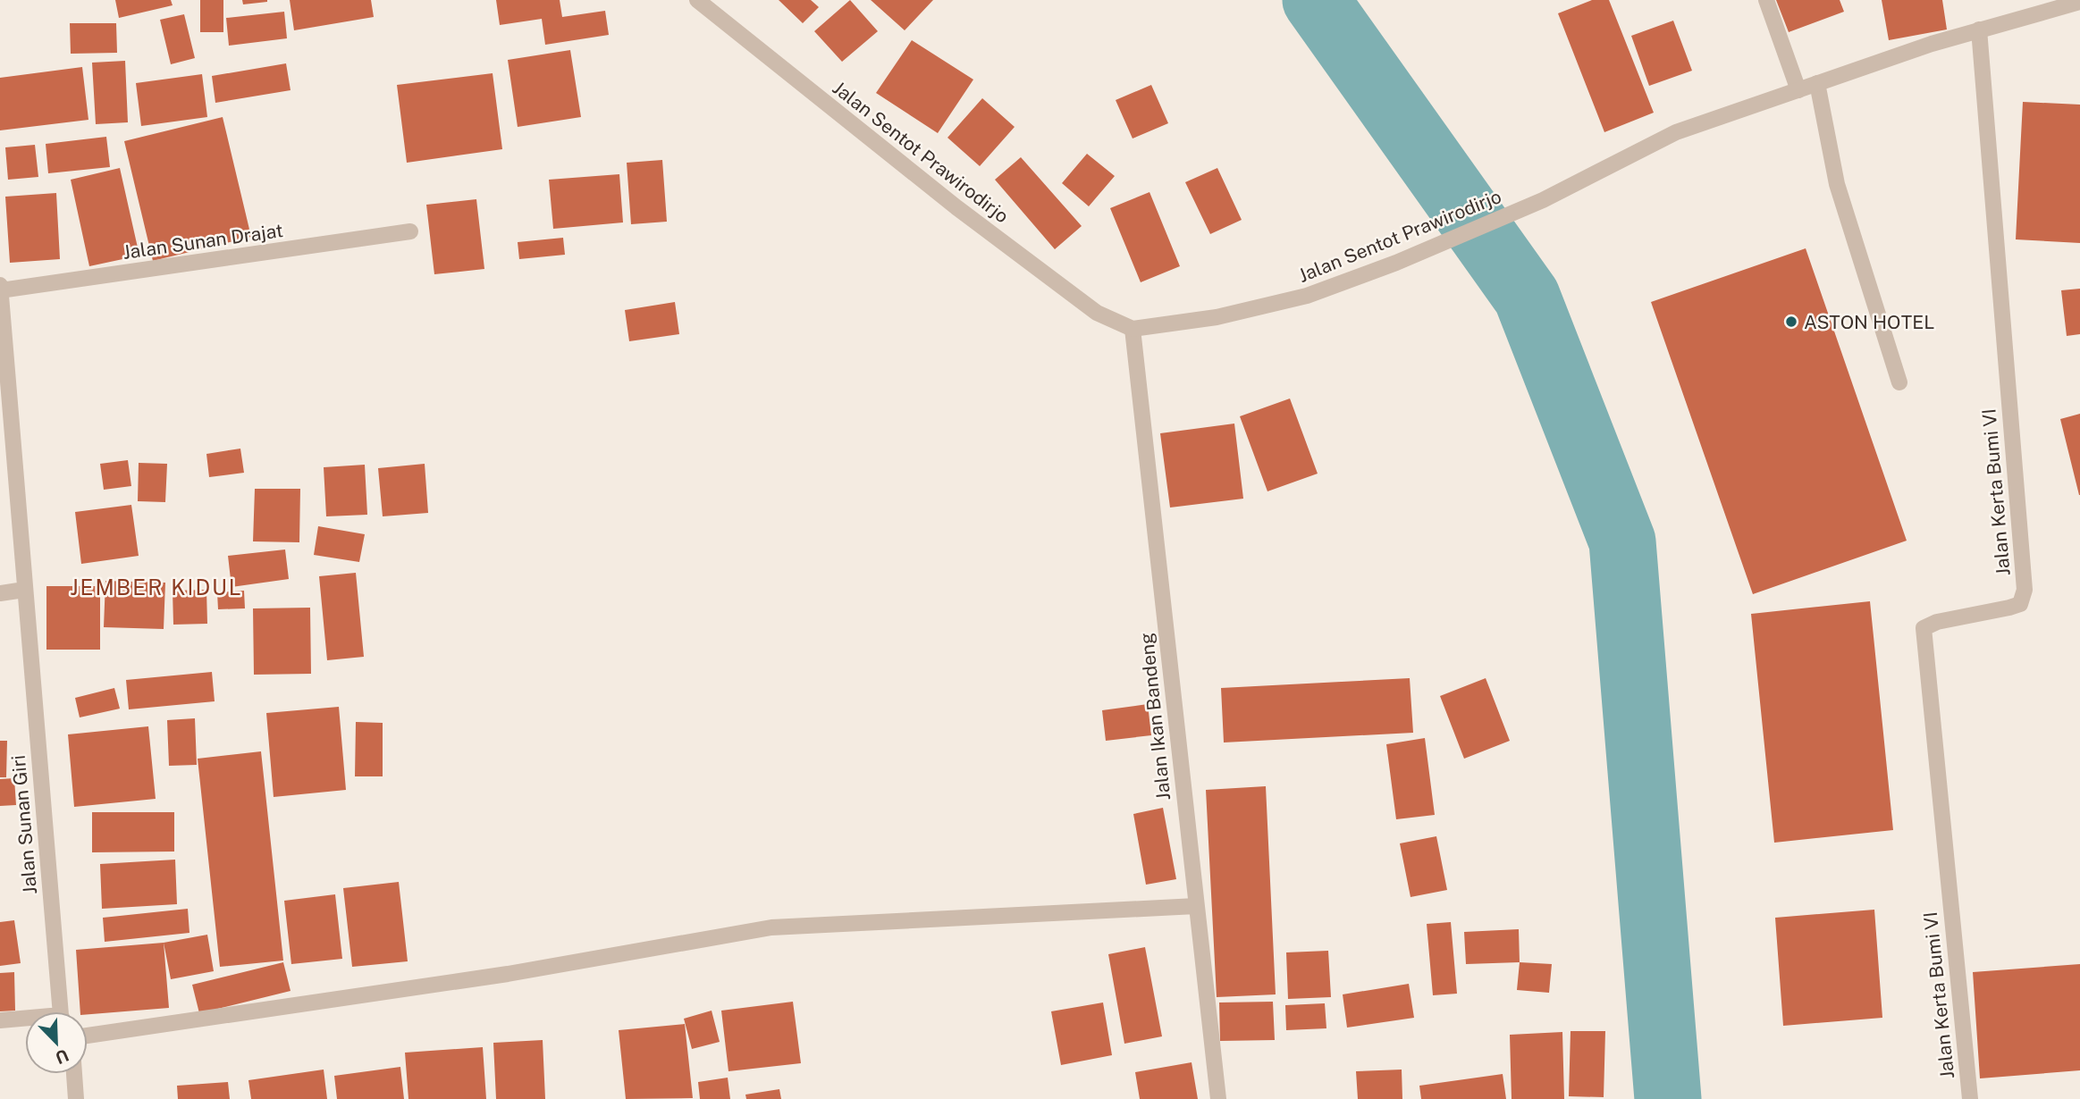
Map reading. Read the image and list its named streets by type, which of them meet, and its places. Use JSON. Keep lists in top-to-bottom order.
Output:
{
  "streets": {
    "street": [
      "Jalan Sentot Prawirodirjo",
      "Jalan Sunan Drajat",
      "Jalan Kerta Bumi VI",
      "Jalan Ikan Bandeng",
      "Jalan Sunan Giri"
    ]
  },
  "crossings": [
    ["Jalan Sentot Prawirodirjo", "Jalan Kerta Bumi VI"],
    ["Jalan Sentot Prawirodirjo", "Jalan Ikan Bandeng"],
    ["Jalan Sunan Drajat", "Jalan Sunan Giri"]
  ],
  "districts": ["JEMBER KIDUL"],
  "places": ["ASTON HOTEL"],
  "north": "bottom right"
}
